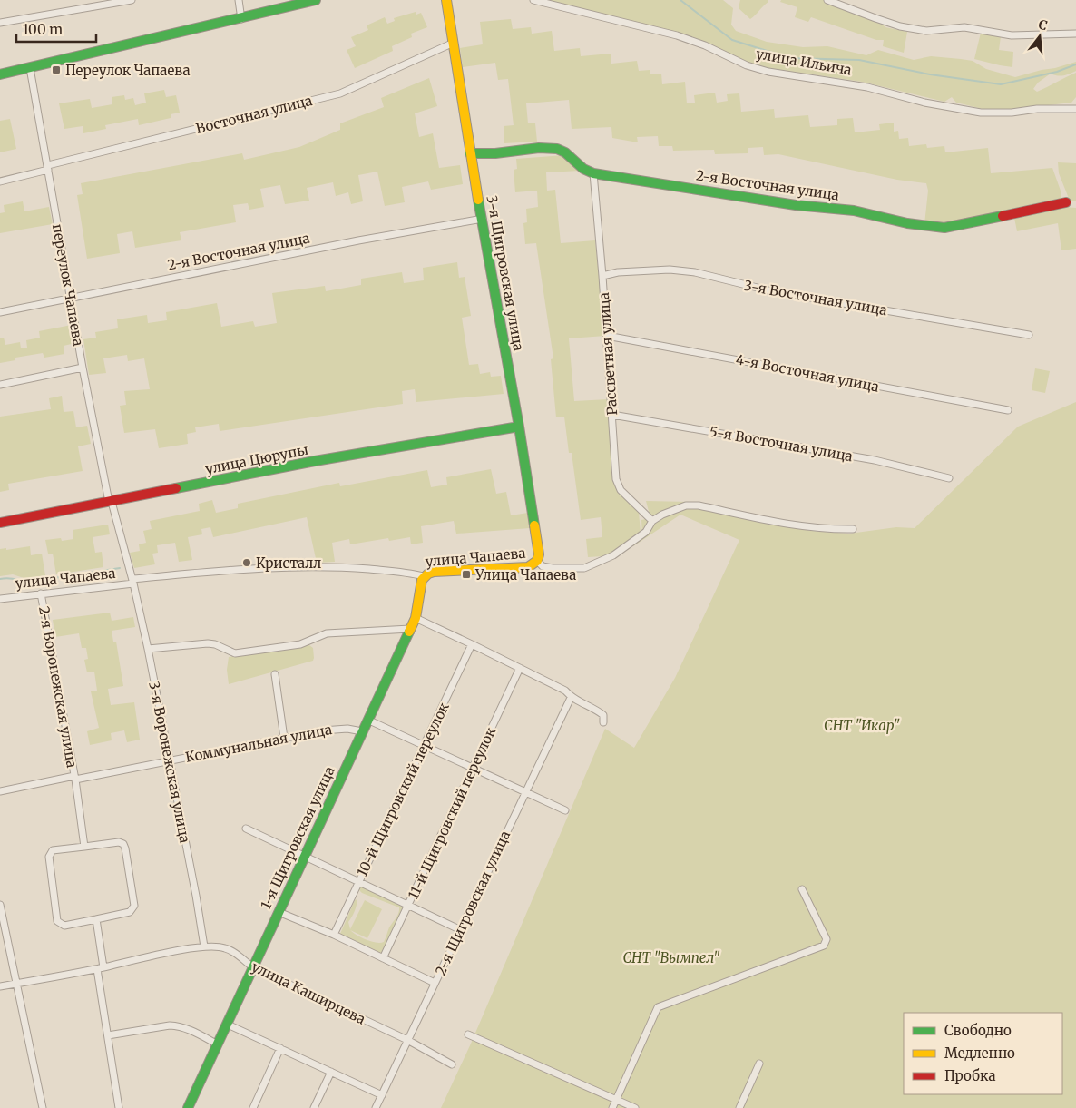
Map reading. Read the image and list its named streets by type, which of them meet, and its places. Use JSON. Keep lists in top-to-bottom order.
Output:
{
  "streets": {
    "street": [
      "улица Ильича",
      "Восточная улица",
      "2-я Восточная улица",
      "3-я Щигровская улица",
      "переулок Чапаева",
      "3-я Восточная улица",
      "Рассветная улица",
      "4-я Восточная улица",
      "5-я Восточная улица",
      "улица Цюрупы",
      "улица Чапаева",
      "2-я Воронежская улица",
      "Коммунальная улица",
      "3-я Воронежская улица",
      "10-й Щигровский переулок",
      "11-й Щигровский переулок",
      "1-я Щигровская улица",
      "2-я Щигровская улица",
      "улица Каширцева"
    ]
  },
  "crossings": [
    ["Восточная улица", "3-я Щигровская улица"],
    ["Восточная улица", "переулок Чапаева"],
    ["2-я Восточная улица", "3-я Щигровская улица"],
    ["2-я Восточная улица", "переулок Чапаева"],
    ["2-я Восточная улица", "Рассветная улица"],
    ["3-я Щигровская улица", "улица Цюрупы"],
    ["3-я Щигровская улица", "улица Чапаева"],
    ["переулок Чапаева", "улица Цюрупы"],
    ["переулок Чапаева", "улица Чапаева"],
    ["переулок Чапаева", "3-я Воронежская улица"],
    ["3-я Восточная улица", "Рассветная улица"],
    ["Рассветная улица", "4-я Восточная улица"],
    ["Рассветная улица", "5-я Восточная улица"],
    ["улица Чапаева", "2-я Воронежская улица"],
    ["улица Чапаева", "3-я Воронежская улица"],
    ["улица Чапаева", "1-я Щигровская улица"],
    ["2-я Воронежская улица", "Коммунальная улица"],
    ["Коммунальная улица", "3-я Воронежская улица"],
    ["Коммунальная улица", "1-я Щигровская улица"],
    ["3-я Воронежская улица", "улица Каширцева"],
    ["1-я Щигровская улица", "улица Каширцева"],
    ["2-я Щигровская улица", "улица Каширцева"]
  ],
  "parks": ["СНТ \"Икар\"", "СНТ \"Вымпел\""],
  "places": {
    "transit": ["Переулок Чапаева", "Улица Чапаева"],
    "other": ["Кристалл"]
  },
  "legend": ["Свободно", "Медленно", "Пробка"],
  "scale_bar": "100 m",
  "north": "top"
}
